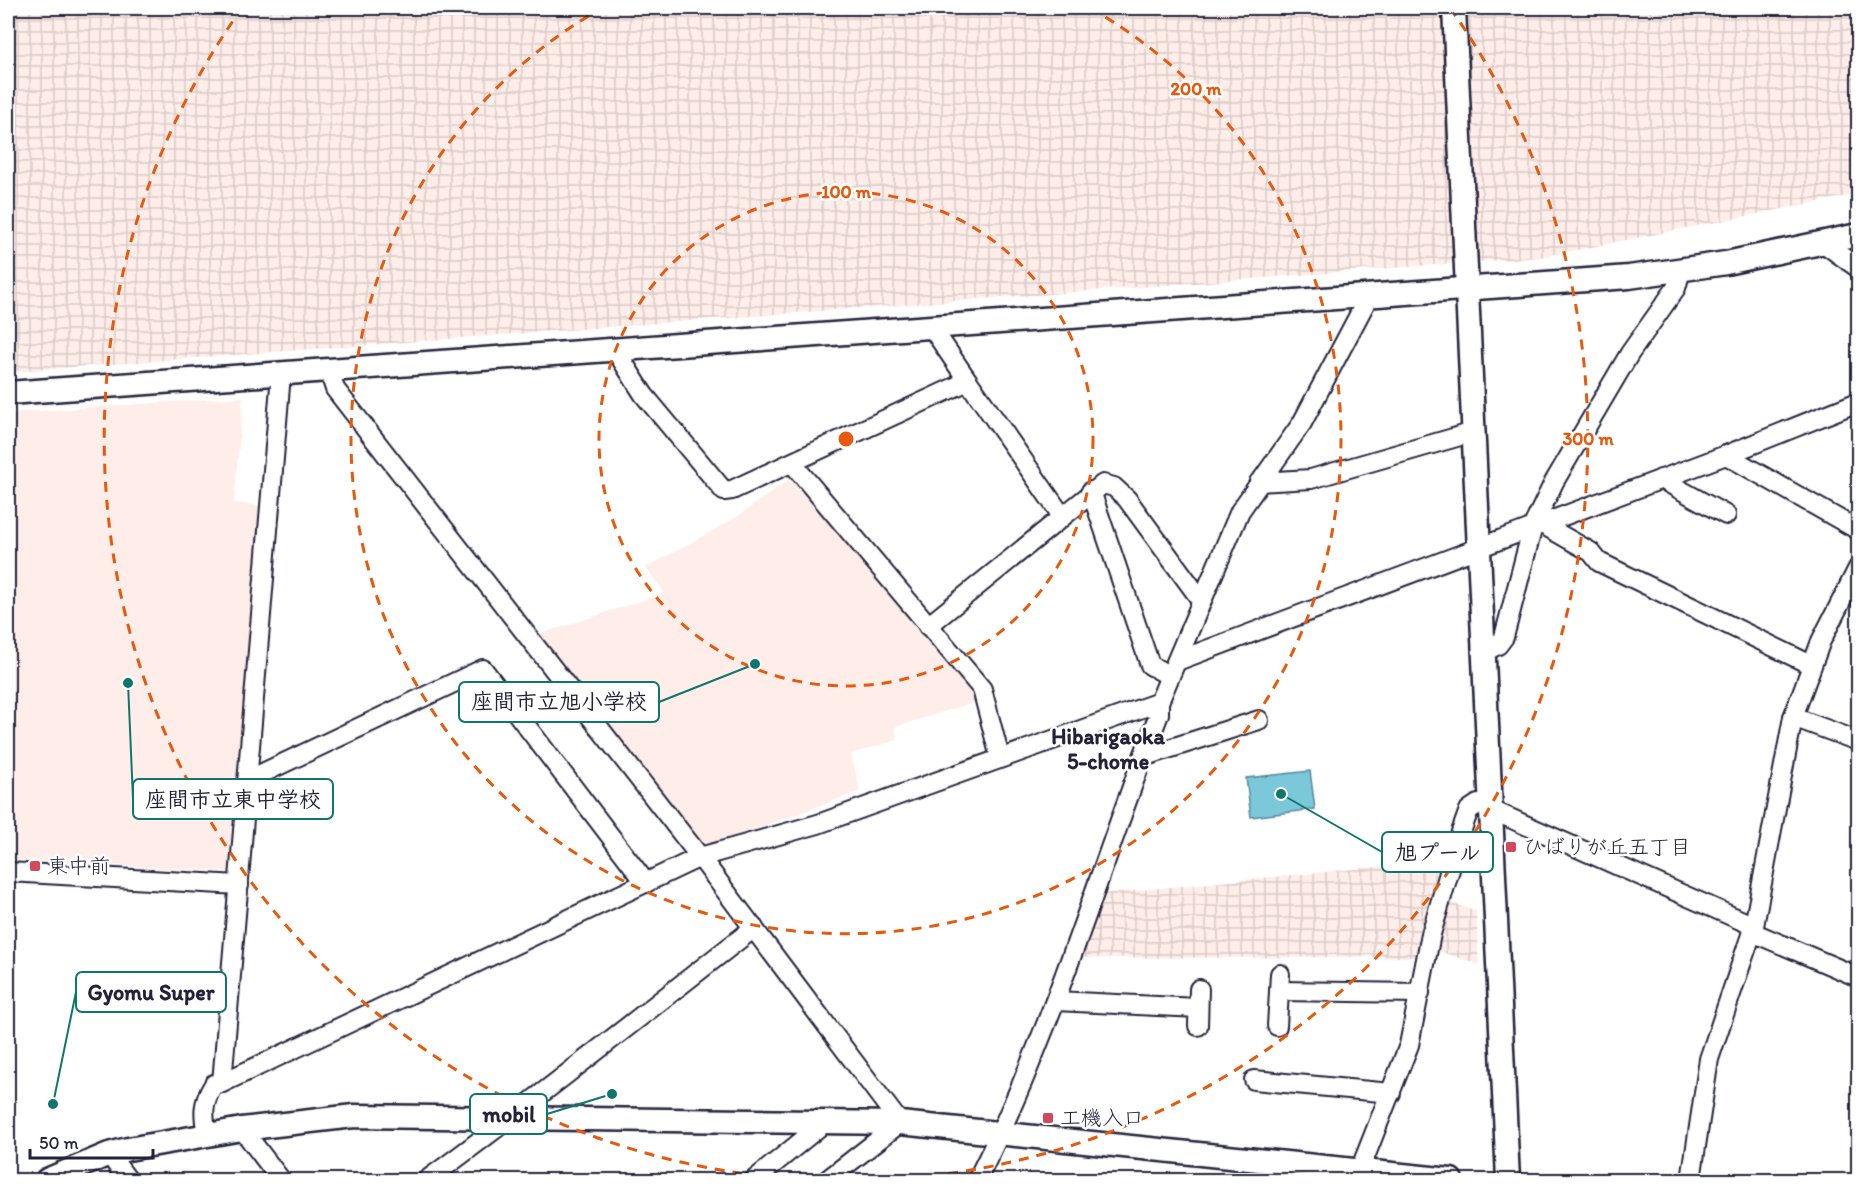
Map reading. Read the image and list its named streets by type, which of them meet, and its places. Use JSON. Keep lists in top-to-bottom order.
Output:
{
  "districts": ["Hibarigaoka 5-chome"],
  "places": {
    "other": [
      "座間市立旭小学校",
      "座間市立東中学校",
      "旭プール",
      "mobil",
      "Gyomu Super"
    ],
    "transit": ["ひばりが丘五丁目", "東中前", "工機入口"]
  },
  "scale_bar": "50 m",
  "rings": ["200 m", "100 m", "300 m"]
}
